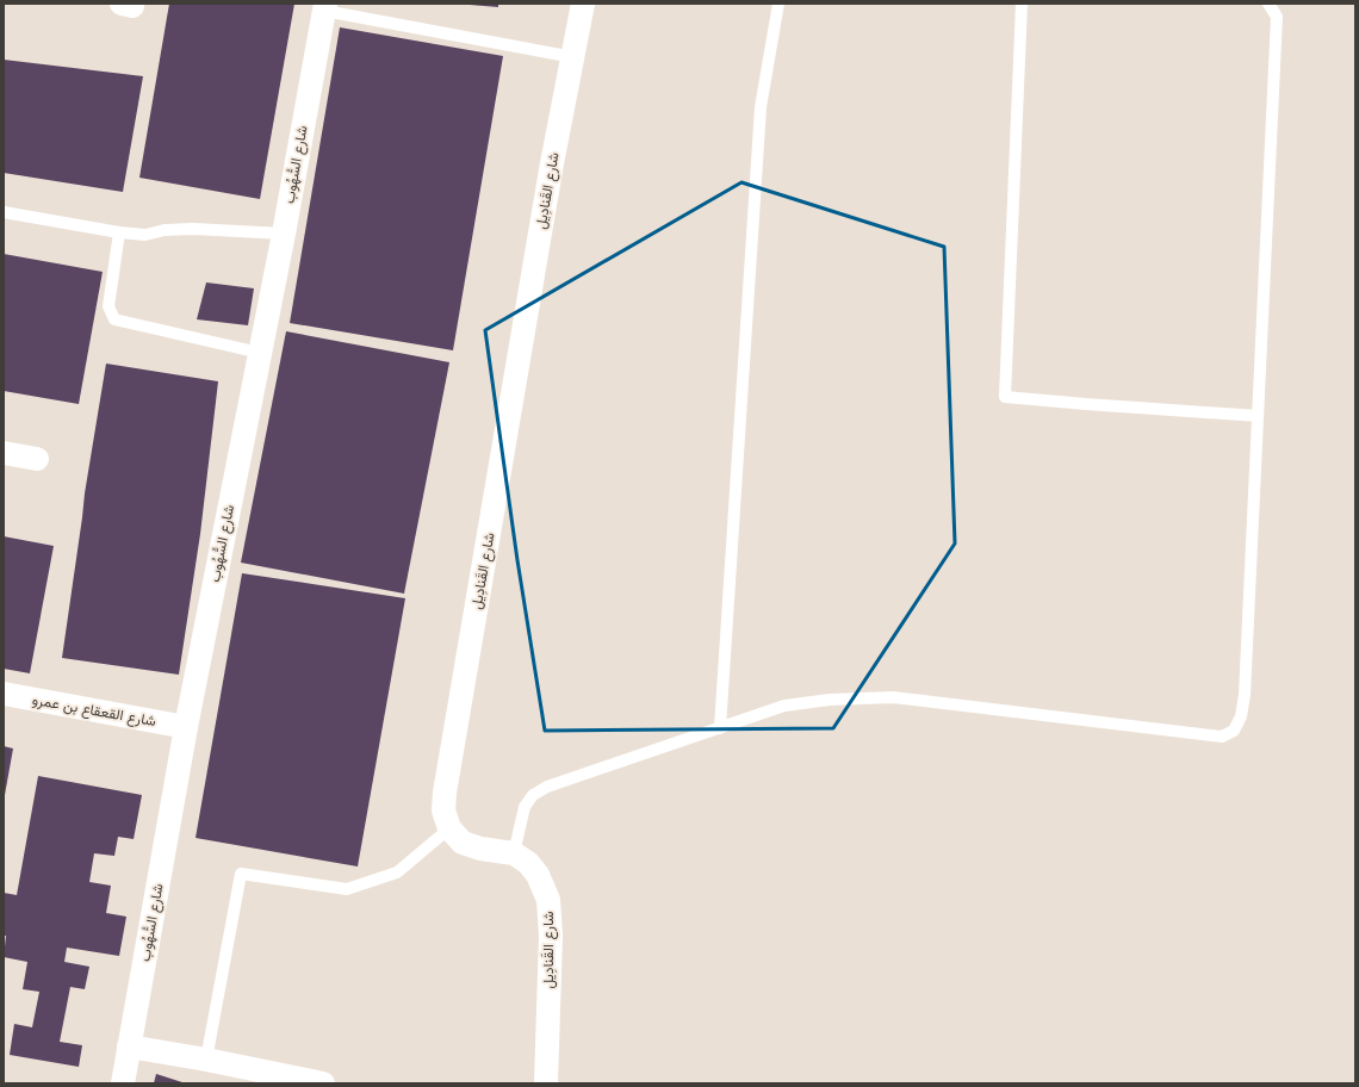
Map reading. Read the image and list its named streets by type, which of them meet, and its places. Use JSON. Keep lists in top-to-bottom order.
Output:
{
  "streets": {
    "street": ["شارع السُّهُوب", "شارع القَنادِيل", "شارع القعقاع بن عمرو"]
  },
  "crossings": [
    ["شارع السُّهُوب", "شارع القعقاع بن عمرو"]
  ]
}
